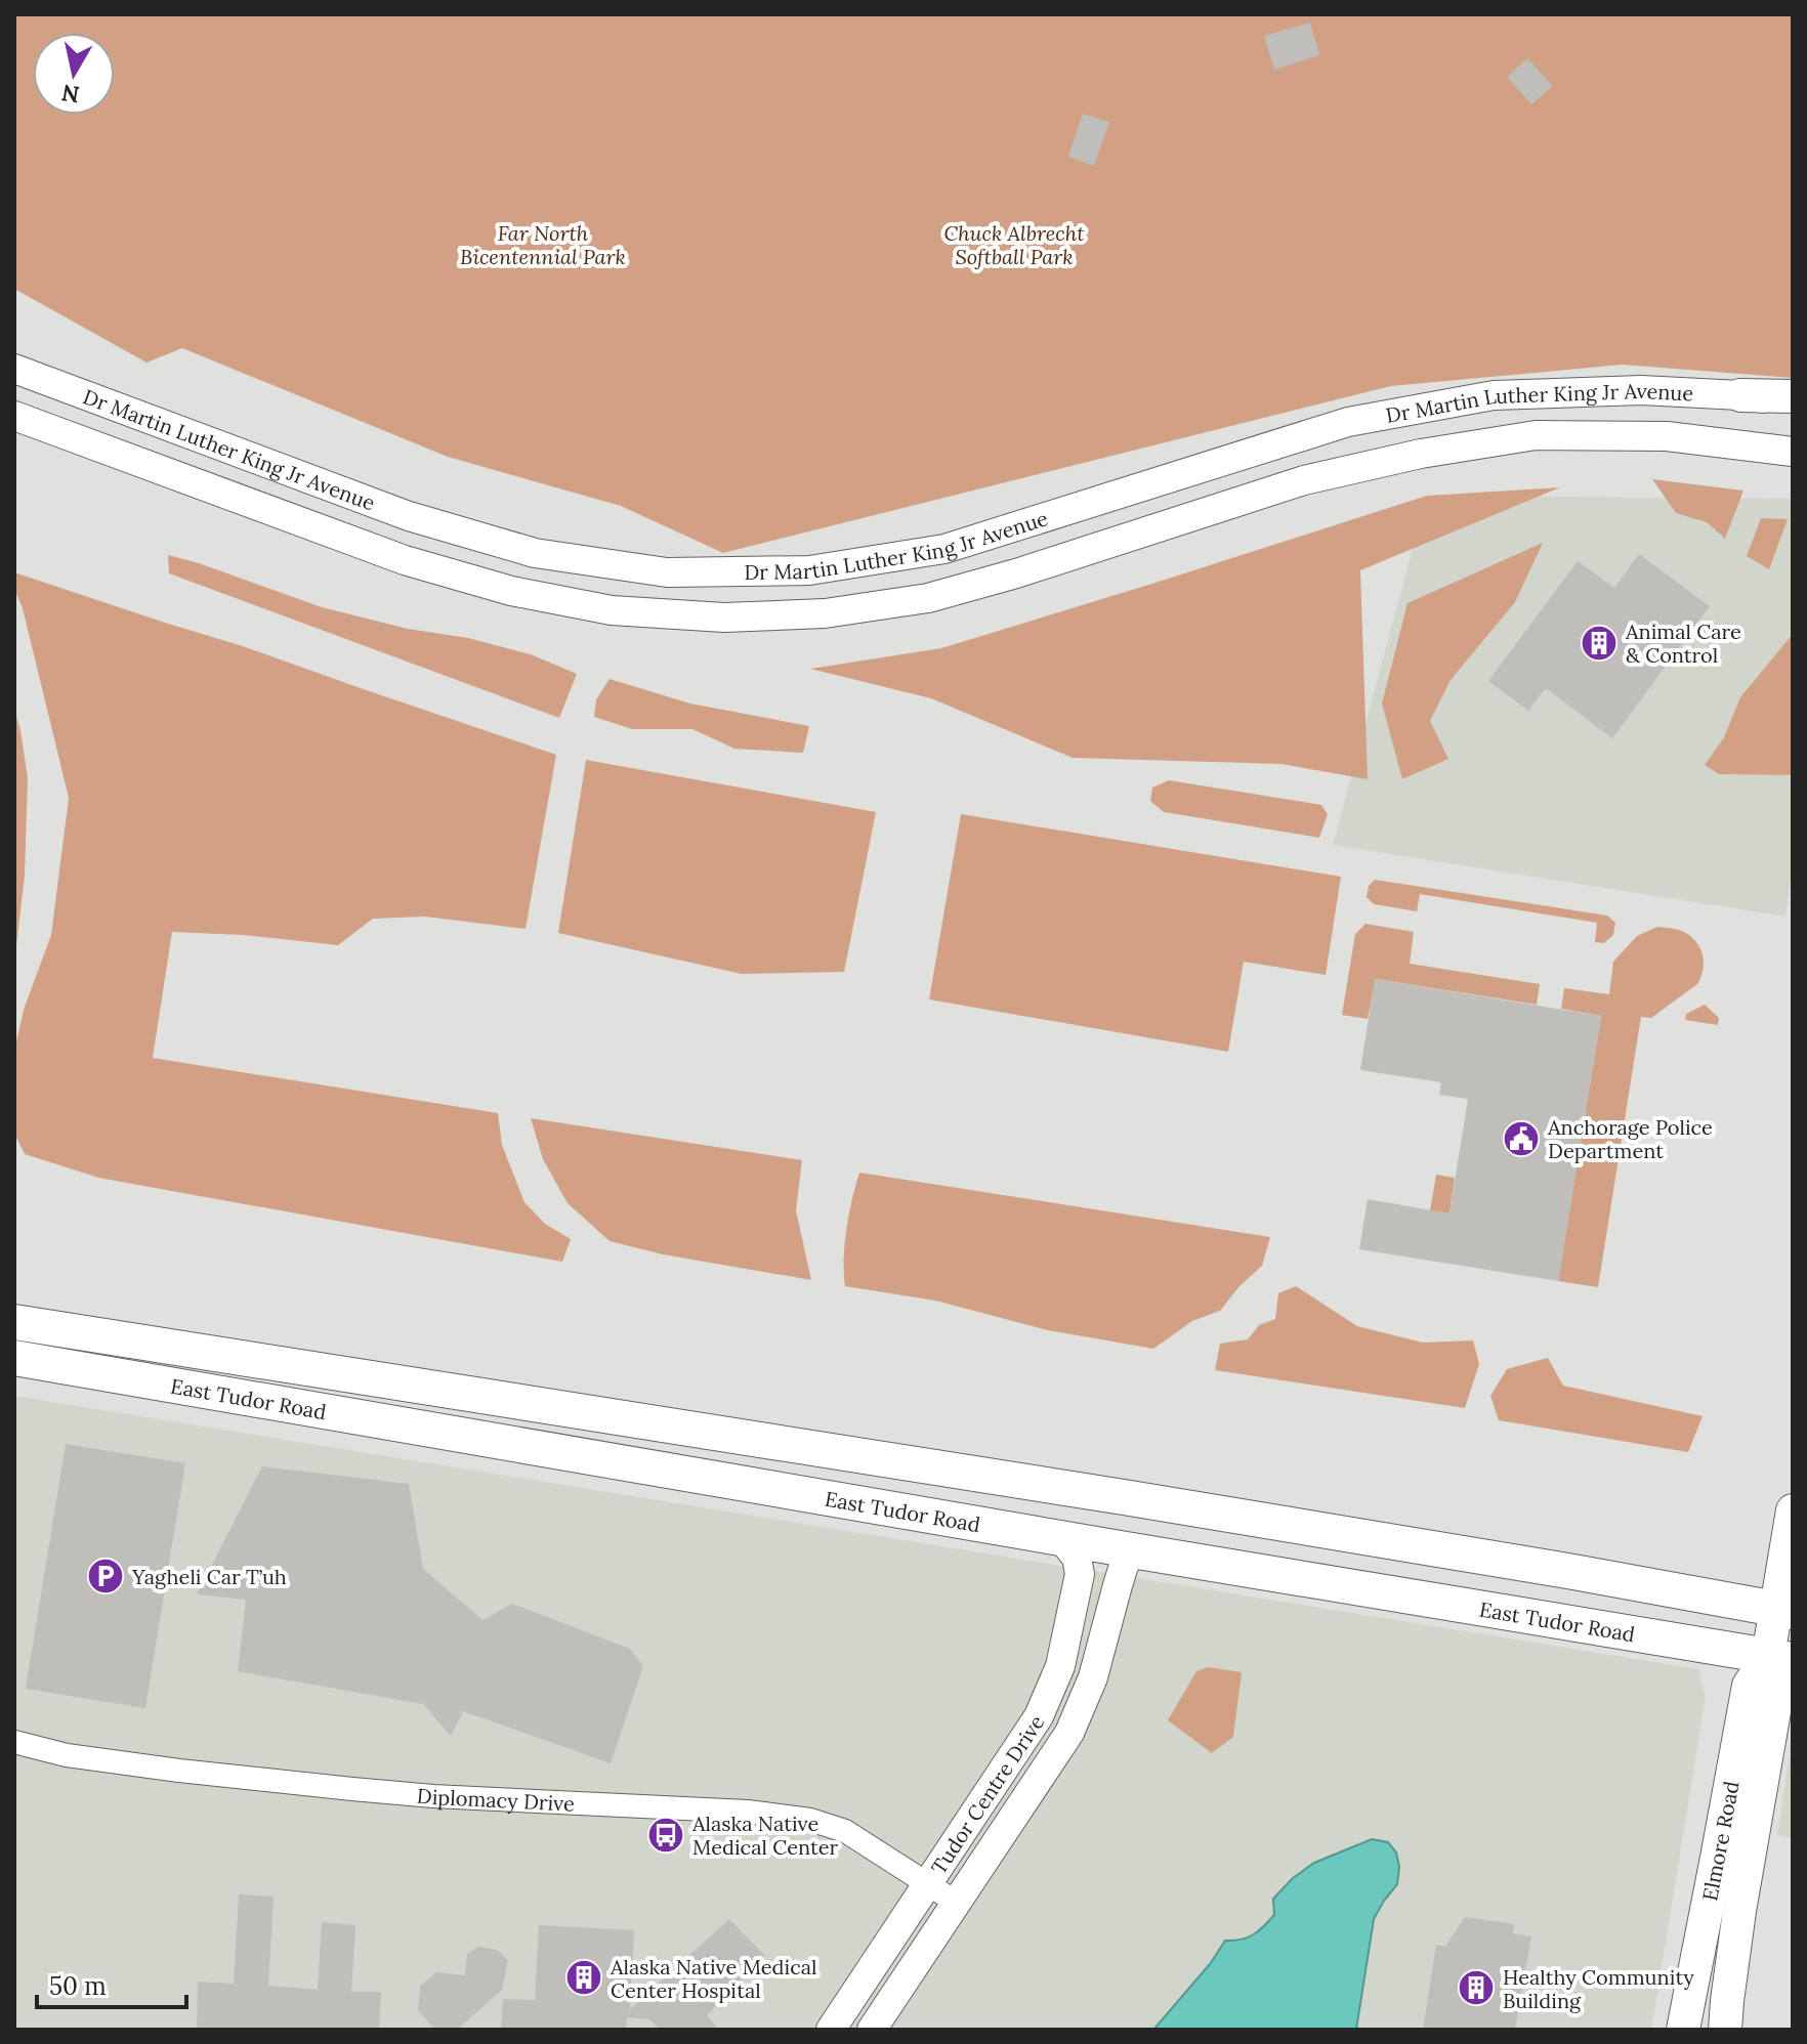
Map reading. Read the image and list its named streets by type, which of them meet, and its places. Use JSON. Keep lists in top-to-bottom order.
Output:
{
  "streets": {
    "main road": ["East Tudor Road", "Elmore Road"],
    "street": ["Dr Martin Luther King Jr Avenue", "Tudor Centre Drive", "Diplomacy Drive"]
  },
  "crossings": [
    ["East Tudor Road", "Tudor Centre Drive"],
    ["East Tudor Road", "Elmore Road"],
    ["Tudor Centre Drive", "Diplomacy Drive"]
  ],
  "parks": ["Far North Bicentennial Park", "Chuck Albrecht Softball Park"],
  "places": {
    "building": ["Animal Care & Control", "Alaska Native Medical Center Hospital", "Healthy Community Building"],
    "public building": ["Anchorage Police Department"],
    "parking": ["Yagheli Car T’uh"],
    "bus stop": ["Alaska Native Medical Center"]
  },
  "scale_bar": "50 m",
  "north": "bottom"
}
